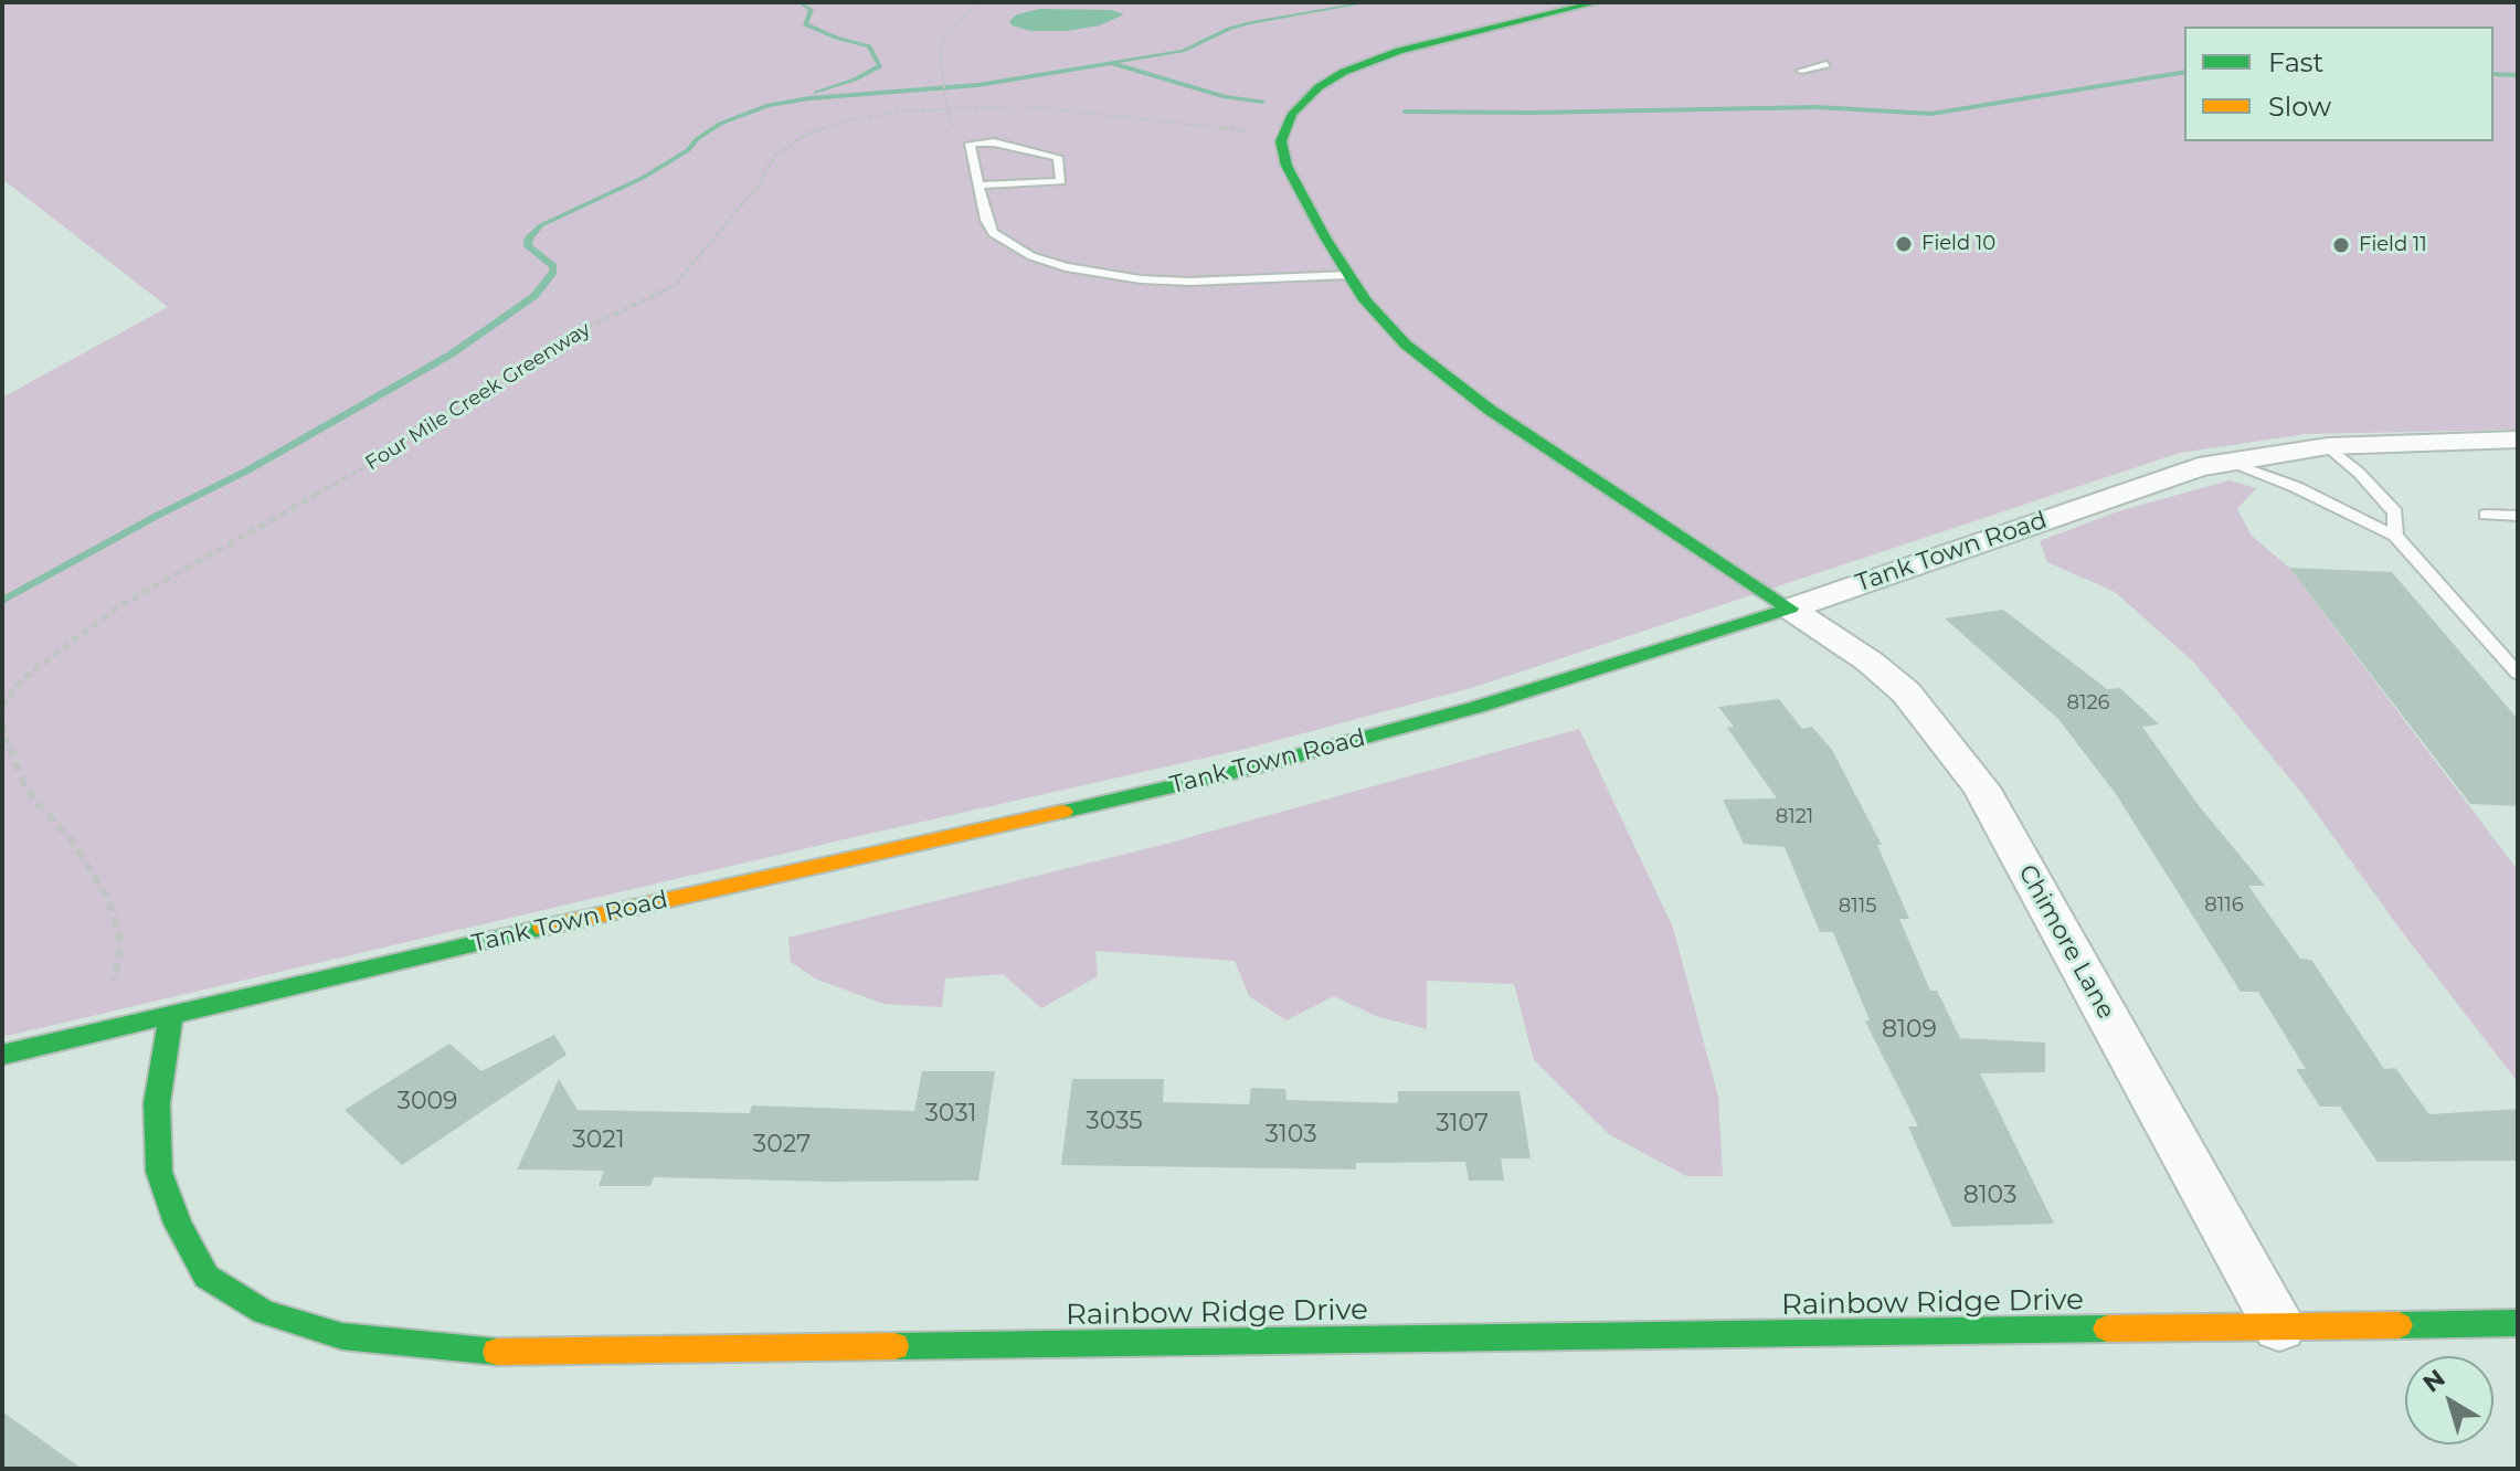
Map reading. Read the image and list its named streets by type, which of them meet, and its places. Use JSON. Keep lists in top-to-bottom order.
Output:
{
  "streets": {
    "street": ["Tank Town Road", "Chimore Lane", "Rainbow Ridge Drive"],
    "path": ["Four Mile Creek Greenway"]
  },
  "crossings": [
    ["Tank Town Road", "Chimore Lane"],
    ["Tank Town Road", "Rainbow Ridge Drive"],
    ["Chimore Lane", "Rainbow Ridge Drive"]
  ],
  "places": ["Field 10", "Field 11"],
  "house_numbers": [
    "8126",
    "8121",
    "8116",
    "8115",
    "8109",
    "3009",
    "3031",
    "3035",
    "3107",
    "3103",
    "3021",
    "3027",
    "8103"
  ],
  "legend": ["Fast", "Slow"],
  "north": "top left"
}
